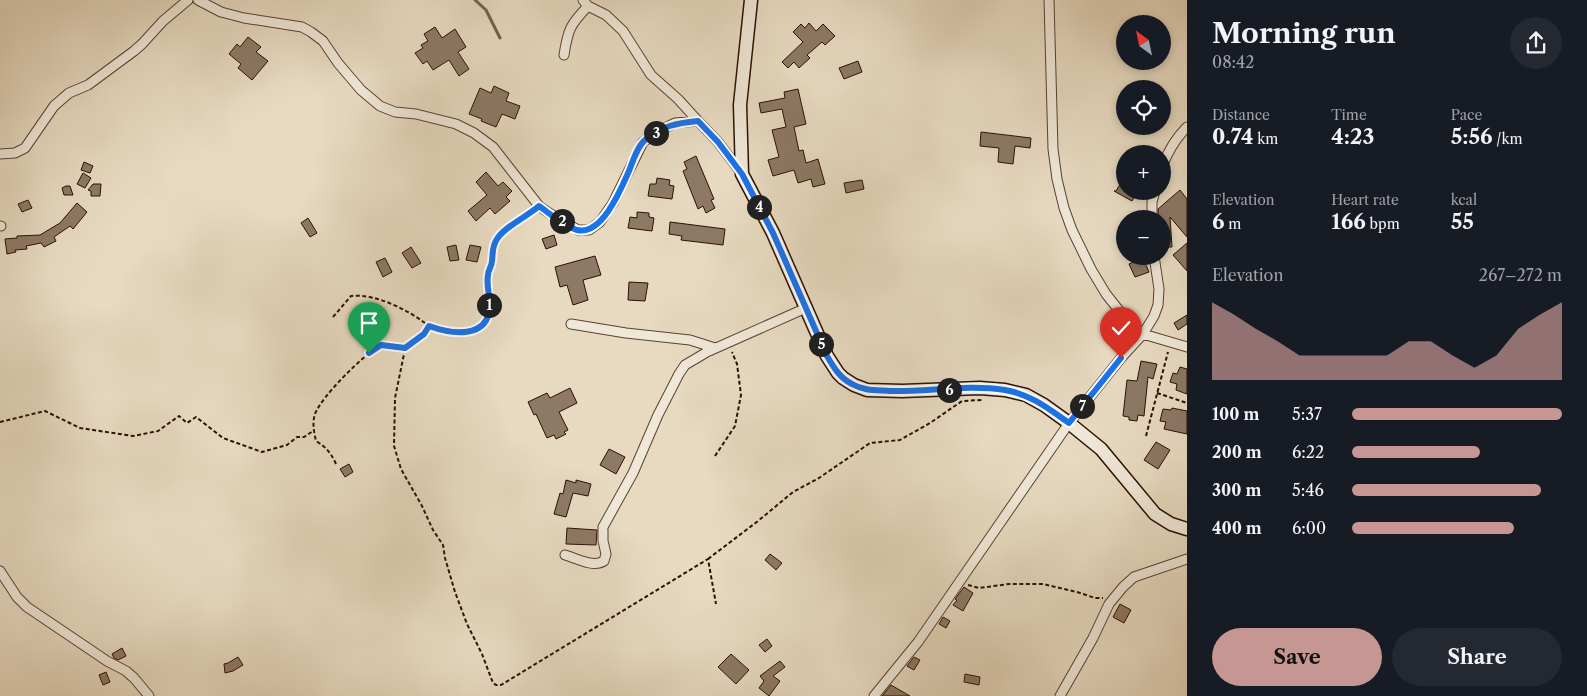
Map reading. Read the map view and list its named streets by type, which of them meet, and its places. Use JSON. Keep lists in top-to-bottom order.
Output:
{
  "north": "top left",
  "page": {
    "heading": ["Morning run", "08:42"],
    "map_buttons": ["+", "−"],
    "stats": [
      ["Distance", "0.74 km"],
      ["Time", "4:23"],
      ["Pace", "5:56 /km"],
      ["Elevation", "6 m"],
      ["Heart rate", "166 bpm"],
      ["kcal", "55"]
    ],
    "pins": [
      "3",
      "4",
      "2",
      "1",
      "5",
      "6",
      "7"
    ],
    "chart": ["Elevation", "267–272 m"],
    "list": [
      {
        "name": "100 m",
        "note": "5:37"
      },
      {
        "name": "200 m",
        "note": "6:22"
      },
      {
        "name": "300 m",
        "note": "5:46"
      },
      {
        "name": "400 m",
        "note": "6:00"
      }
    ],
    "buttons": ["Save", "Share"]
  }
}
